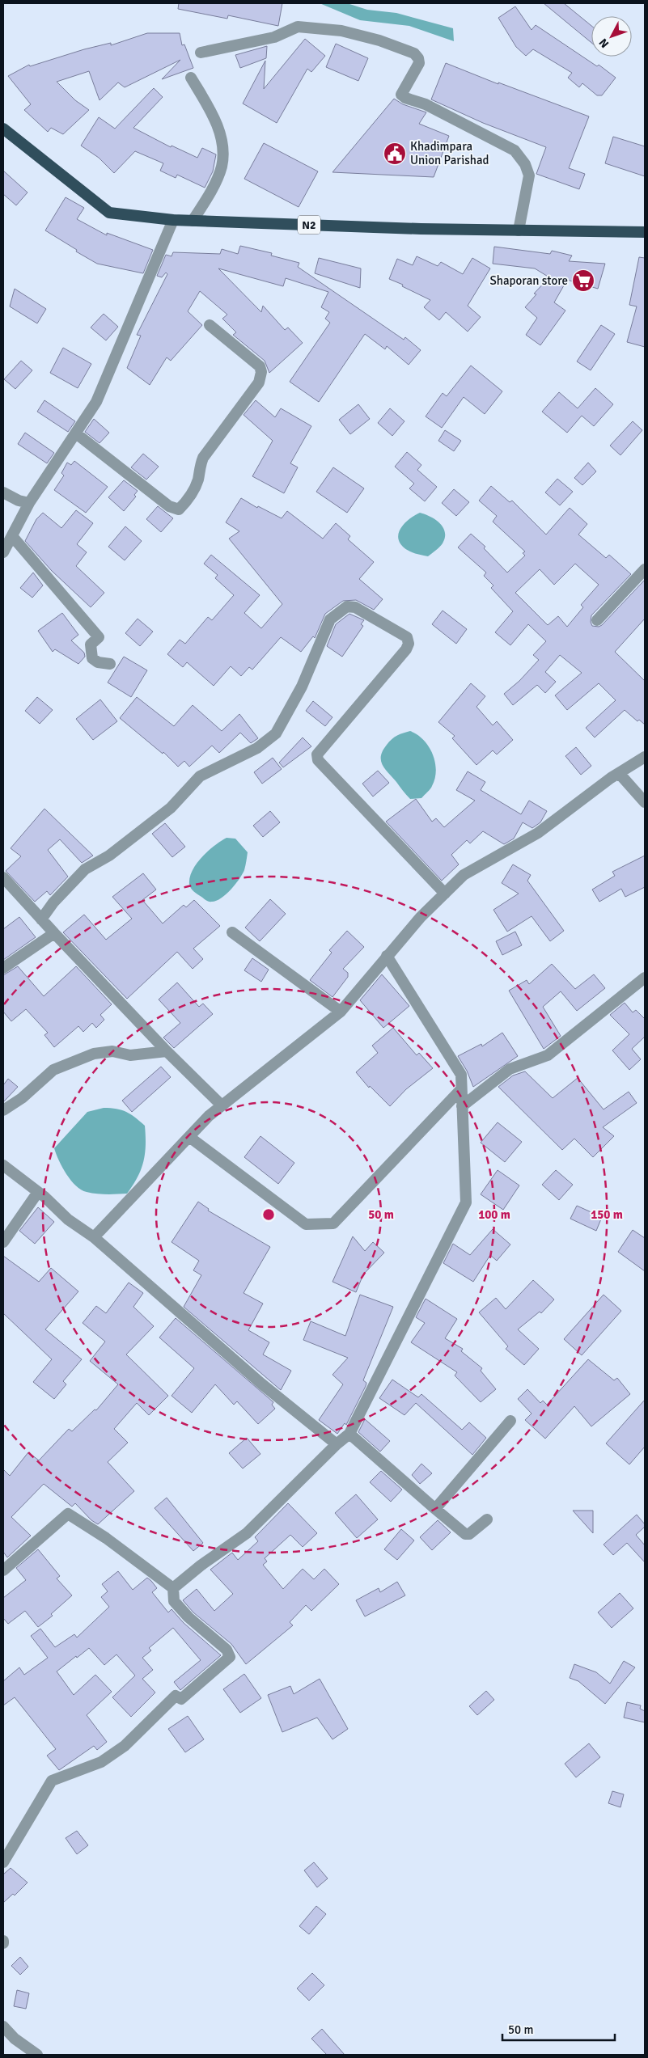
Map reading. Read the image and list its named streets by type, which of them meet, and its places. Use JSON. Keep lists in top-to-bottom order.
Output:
{
  "streets": {
    "highway": ["N2"]
  },
  "places": {
    "public building": ["Khadimpara Union Parishad"],
    "supermarket": ["Shaporan store"]
  },
  "scale_bar": "50 m",
  "north": "bottom left",
  "rings": ["50 m", "100 m", "150 m"]
}
